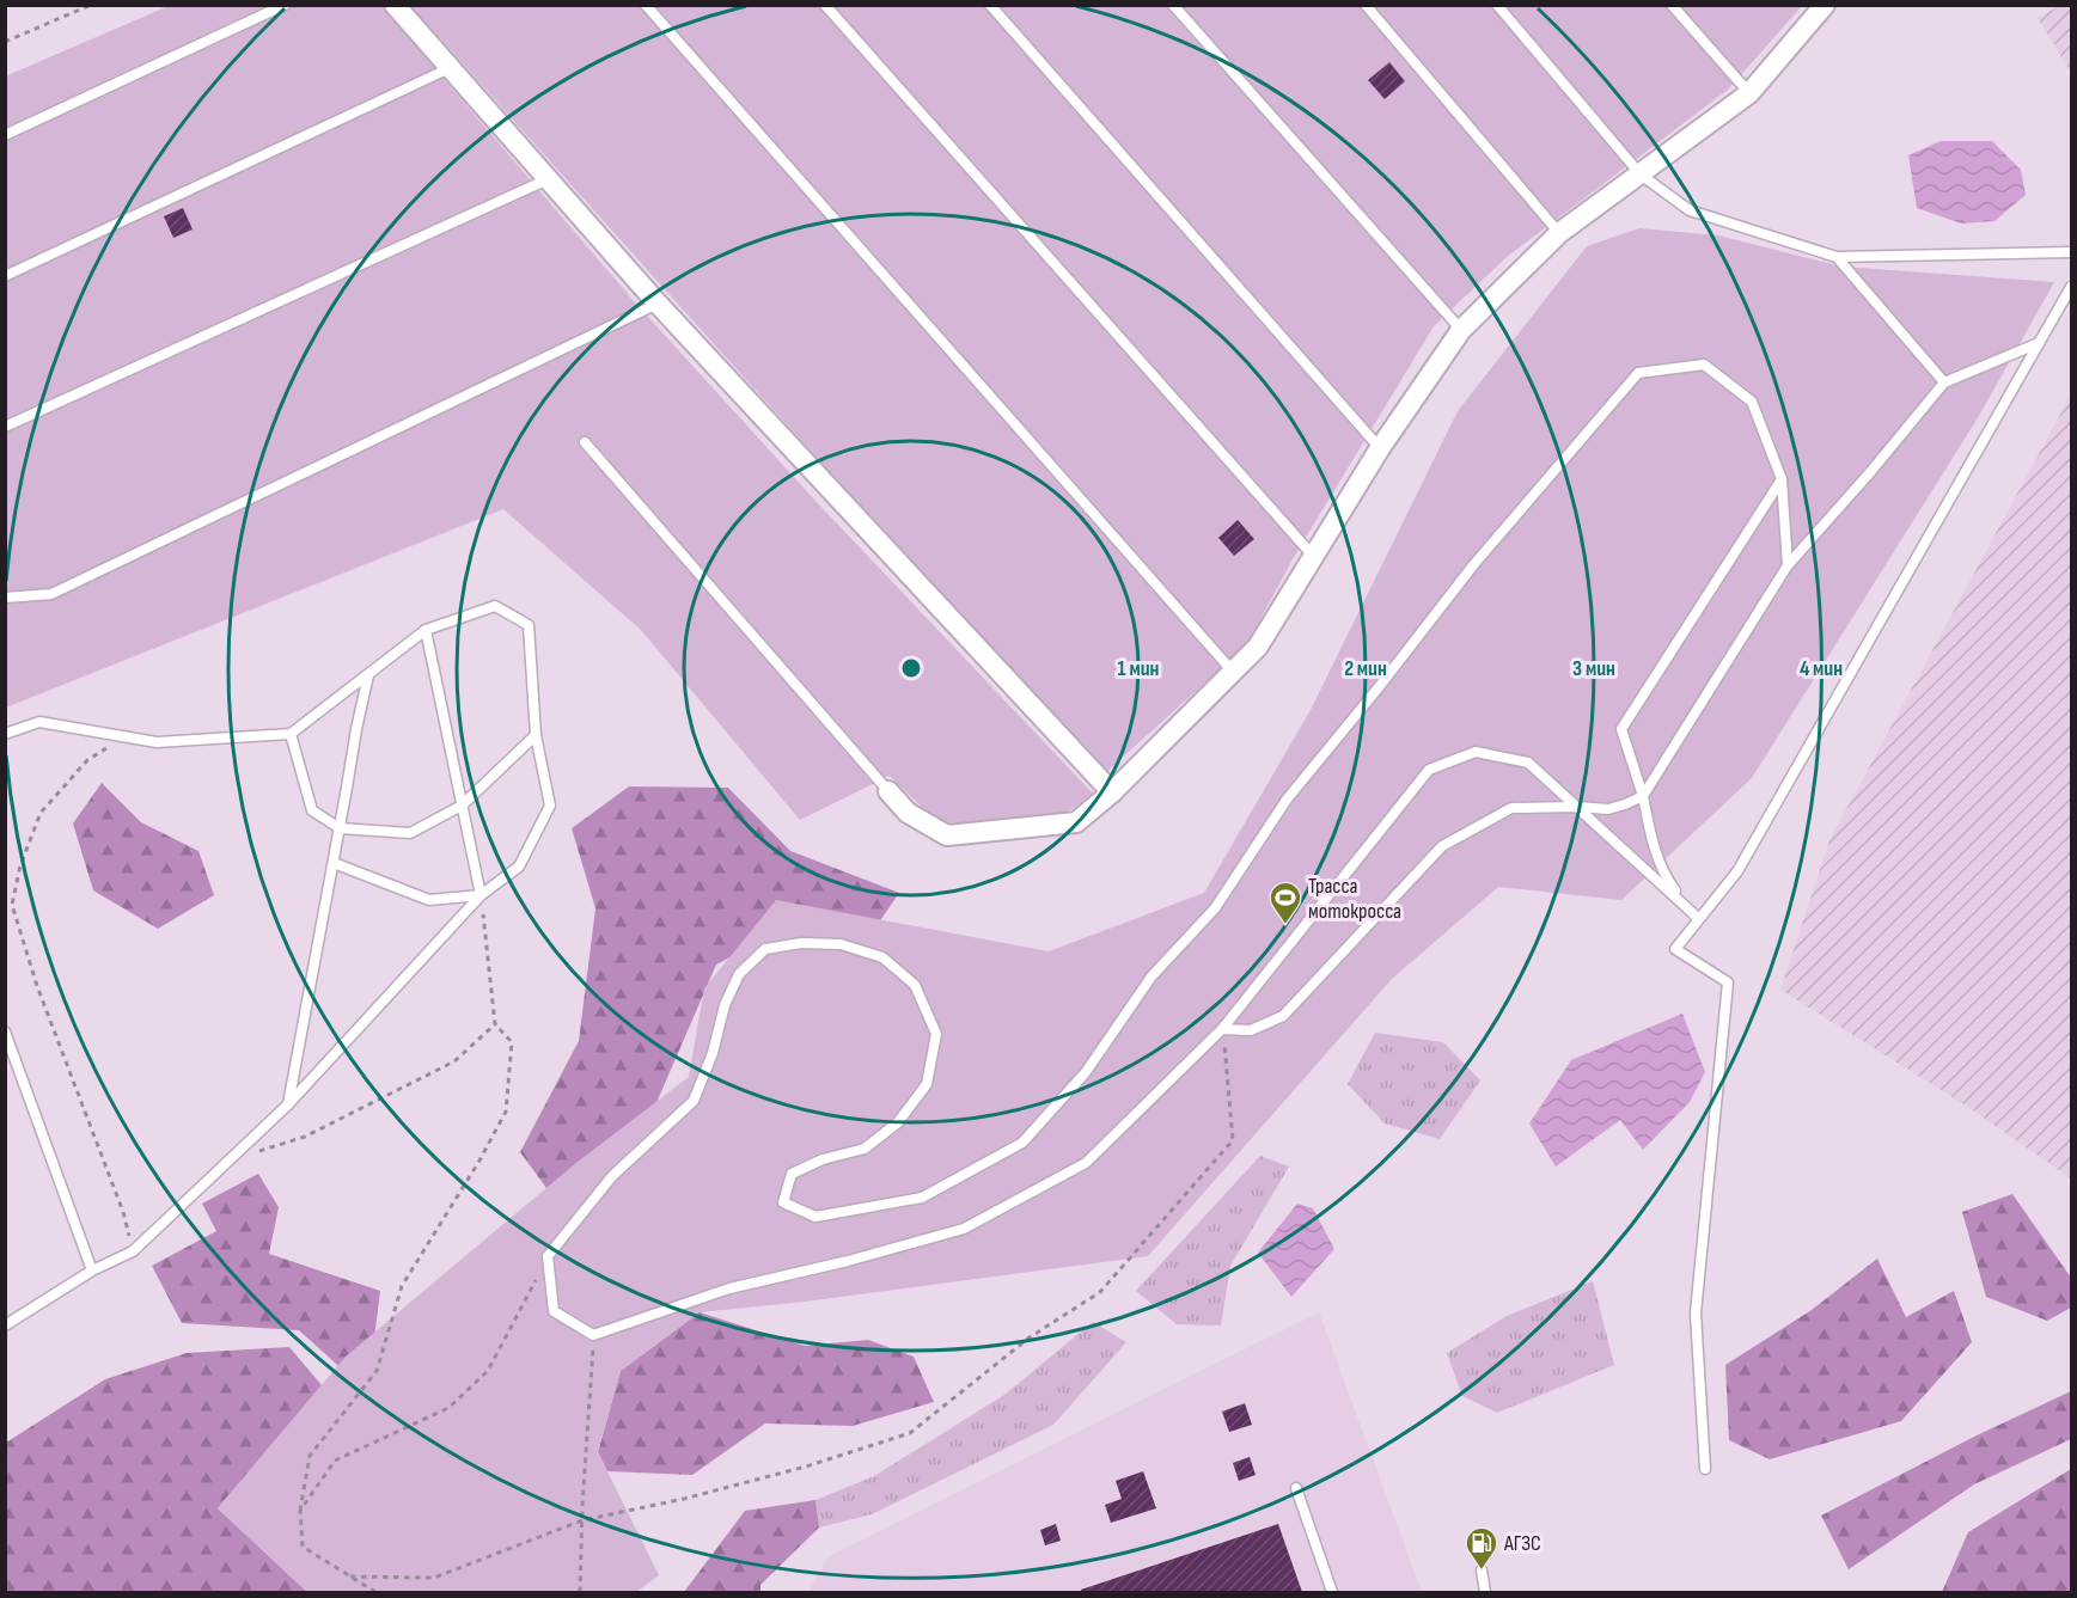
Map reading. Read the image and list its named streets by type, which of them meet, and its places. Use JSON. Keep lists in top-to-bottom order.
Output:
{
  "places": {
    "sports": ["Трасса мотокросса"],
    "fuel station": ["АГЗС"]
  },
  "rings": [
    "1 мин",
    "2 мин",
    "3 мин",
    "4 мин"
  ]
}
